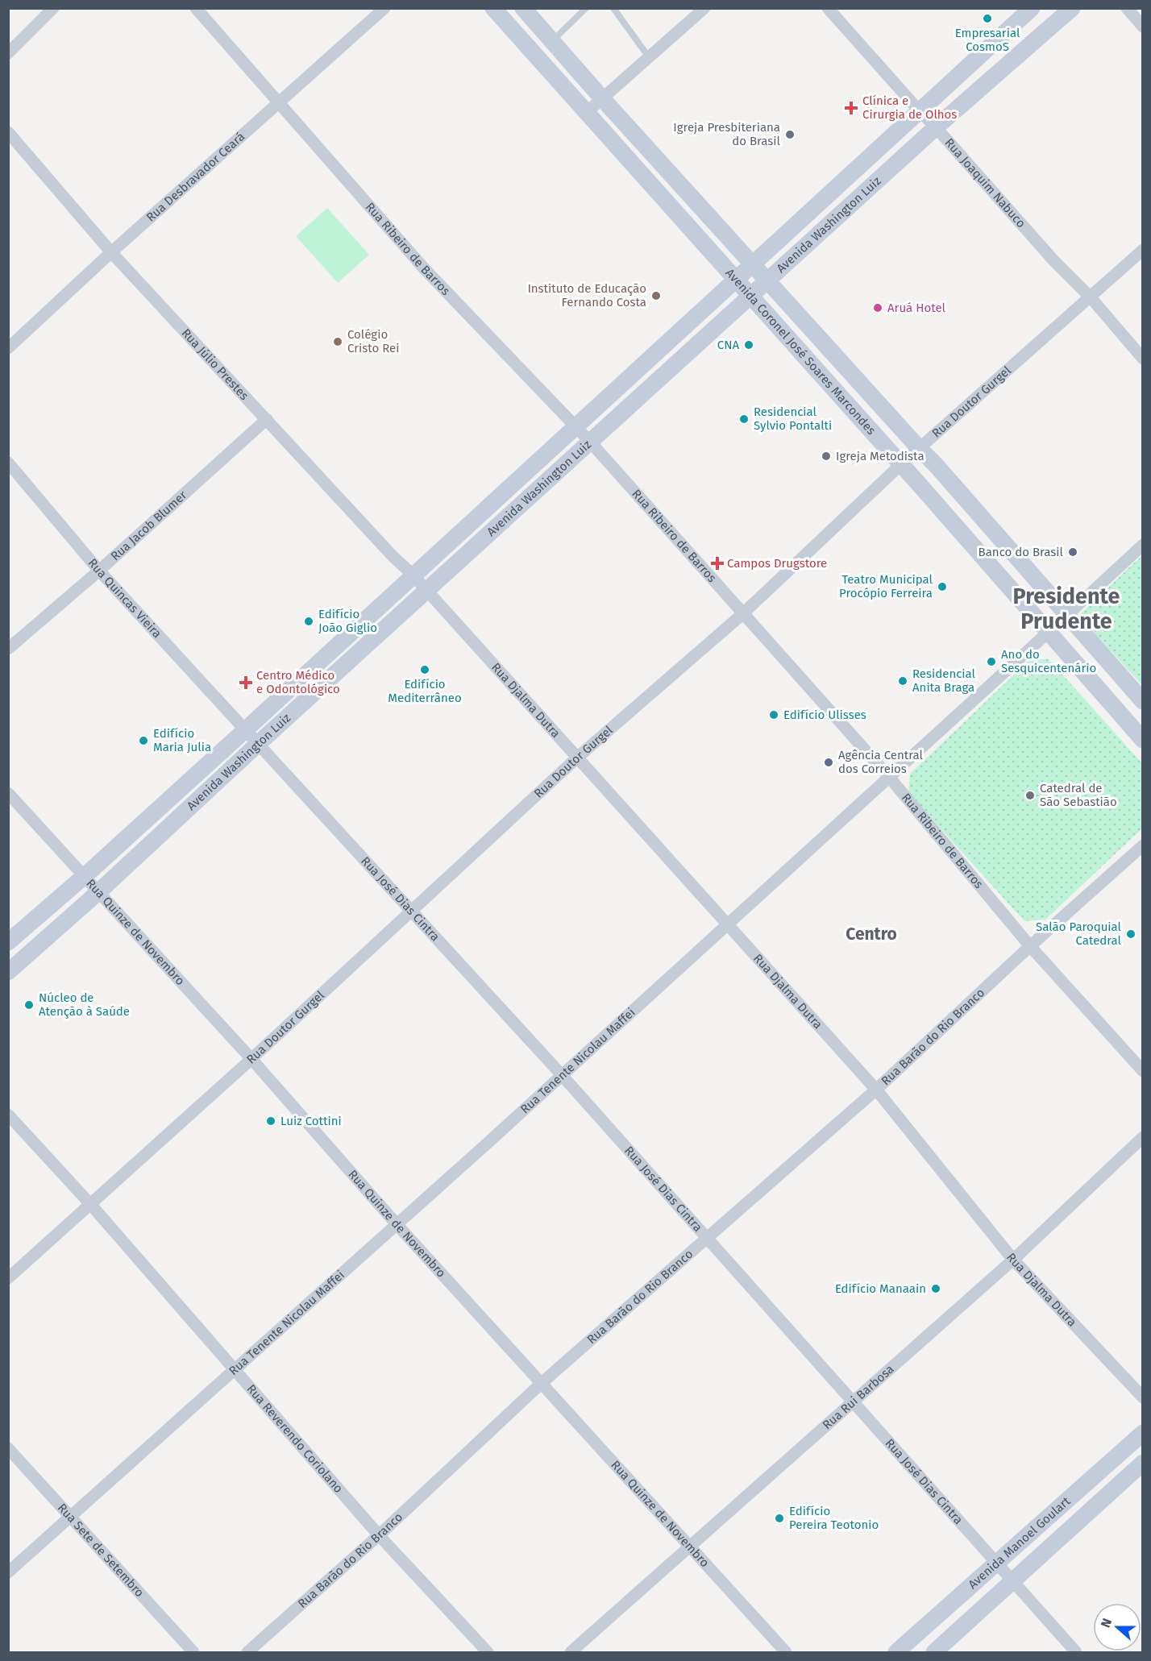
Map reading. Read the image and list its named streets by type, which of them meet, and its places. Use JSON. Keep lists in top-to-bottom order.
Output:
{
  "streets": {
    "main road": ["Avenida Washington Luiz", "Avenida Coronel José Soares Marcondes", "Avenida Manoel Goulart"],
    "street": [
      "Rua Desbravador Ceará",
      "Rua Joaquim Nabuco",
      "Rua Ribeiro de Barros",
      "Rua Júlio Prestes",
      "Rua Doutor Gurgel",
      "Rua Jacob Blumer",
      "Rua Quincas Vieira",
      "Rua Djalma Dutra",
      "Rua José Dias Cintra",
      "Rua Quinze de Novembro",
      "Rua Barão do Rio Branco",
      "Rua Tenente Nicolau Maffei",
      "Rua Rui Barbosa",
      "Rua Reverendo Coriolano",
      "Rua Sete de Setembro"
    ]
  },
  "crossings": [
    ["Rua Desbravador Ceará", "Rua Ribeiro de Barros"],
    ["Rua Desbravador Ceará", "Rua Júlio Prestes"],
    ["Rua Joaquim Nabuco", "Avenida Washington Luiz"],
    ["Rua Joaquim Nabuco", "Rua Doutor Gurgel"],
    ["Avenida Washington Luiz", "Rua Ribeiro de Barros"],
    ["Avenida Washington Luiz", "Avenida Coronel José Soares Marcondes"],
    ["Avenida Washington Luiz", "Rua Júlio Prestes"],
    ["Avenida Washington Luiz", "Rua Quincas Vieira"],
    ["Avenida Washington Luiz", "Rua Djalma Dutra"],
    ["Avenida Washington Luiz", "Rua José Dias Cintra"],
    ["Avenida Washington Luiz", "Rua Quinze de Novembro"],
    ["Rua Ribeiro de Barros", "Rua Doutor Gurgel"],
    ["Rua Ribeiro de Barros", "Rua Barão do Rio Branco"],
    ["Rua Ribeiro de Barros", "Rua Tenente Nicolau Maffei"],
    ["Avenida Coronel José Soares Marcondes", "Rua Doutor Gurgel"],
    ["Avenida Coronel José Soares Marcondes", "Rua Tenente Nicolau Maffei"],
    ["Rua Júlio Prestes", "Rua Jacob Blumer"],
    ["Rua Júlio Prestes", "Rua Djalma Dutra"],
    ["Rua Doutor Gurgel", "Rua Djalma Dutra"],
    ["Rua Doutor Gurgel", "Rua José Dias Cintra"],
    ["Rua Doutor Gurgel", "Rua Quinze de Novembro"],
    ["Rua Doutor Gurgel", "Rua Reverendo Coriolano"],
    ["Rua Jacob Blumer", "Rua Quincas Vieira"],
    ["Rua Quincas Vieira", "Rua José Dias Cintra"],
    ["Rua Djalma Dutra", "Rua Barão do Rio Branco"],
    ["Rua Djalma Dutra", "Rua Tenente Nicolau Maffei"],
    ["Rua Djalma Dutra", "Rua Rui Barbosa"],
    ["Rua José Dias Cintra", "Rua Barão do Rio Branco"],
    ["Rua José Dias Cintra", "Rua Tenente Nicolau Maffei"],
    ["Rua José Dias Cintra", "Rua Rui Barbosa"],
    ["Rua José Dias Cintra", "Avenida Manoel Goulart"],
    ["Rua Quinze de Novembro", "Rua Barão do Rio Branco"],
    ["Rua Quinze de Novembro", "Rua Tenente Nicolau Maffei"],
    ["Rua Quinze de Novembro", "Rua Rui Barbosa"],
    ["Rua Barão do Rio Branco", "Rua Reverendo Coriolano"],
    ["Rua Tenente Nicolau Maffei", "Rua Reverendo Coriolano"],
    ["Rua Tenente Nicolau Maffei", "Rua Sete de Setembro"]
  ],
  "districts": ["Presidente Prudente", "Centro"],
  "places": {
    "other": [
      "Empresarial CosmoS",
      "Igreja Presbiteriana do Brasil",
      "Instituto de Educação Fernando Costa",
      "Aruá Hotel",
      "Colégio Cristo Rei",
      "CNA",
      "Residencial Sylvio Pontalti",
      "Igreja Metodista",
      "Banco do Brasil",
      "Teatro Municipal Procópio Ferreira",
      "Edifício João Giglio",
      "Ano do Sesquicentenário",
      "Edifício Mediterrâneo",
      "Residencial Anita Braga",
      "Edifício Ulisses",
      "Edifício Maria Julia",
      "Agência Central dos Correios",
      "Catedral de São Sebastião",
      "Salão Paroquial Catedral",
      "Núcleo de Atenção à Saúde",
      "Luiz Cottini",
      "Edifício Manaain",
      "Edifício Pereira Teotonio"
    ],
    "health": ["Clínica e Cirurgia de Olhos", "Campos Drugstore", "Centro Médico e Odontológico"]
  },
  "north": "left"
}
